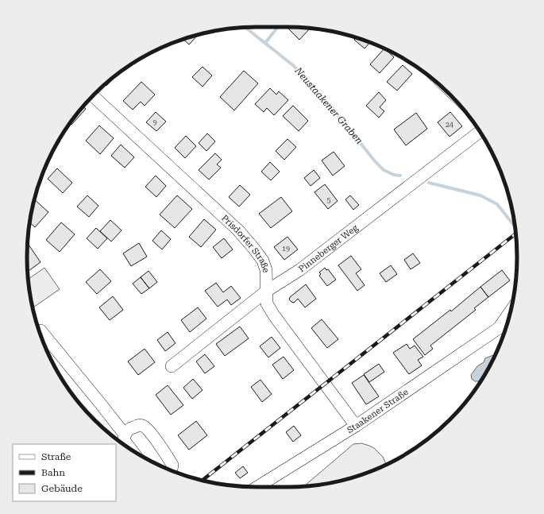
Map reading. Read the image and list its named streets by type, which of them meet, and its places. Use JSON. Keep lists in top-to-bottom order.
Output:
{
  "streets": {
    "street": ["Prisdorfer Straße", "Pinneberger Weg", "Staakener Straße"]
  },
  "crossings": [
    ["Prisdorfer Straße", "Pinneberger Weg"],
    ["Prisdorfer Straße", "Staakener Straße"]
  ],
  "water": ["Neustaakener Graben"],
  "house_numbers": [
    "9",
    "24",
    "5",
    "19"
  ],
  "legend": ["Straße", "Bahn", "Gebäude"]
}
